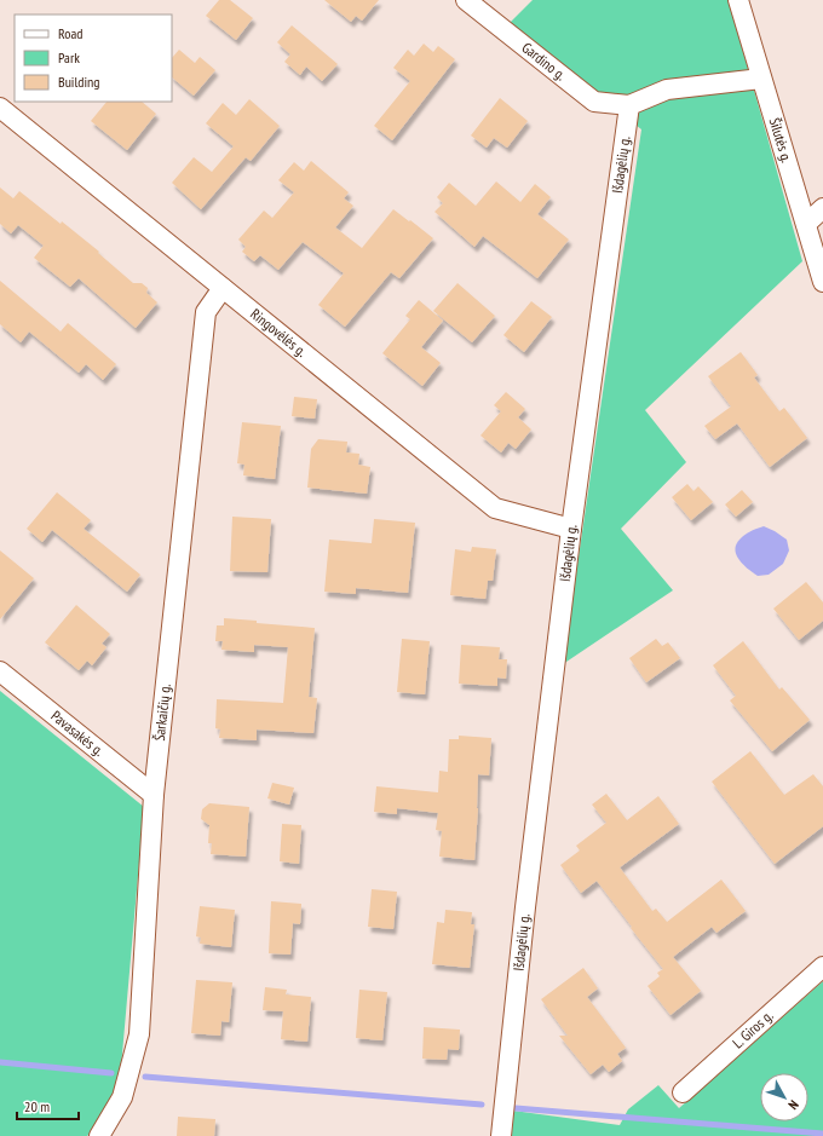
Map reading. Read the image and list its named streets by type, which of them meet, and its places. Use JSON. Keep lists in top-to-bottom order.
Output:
{
  "streets": {
    "street": [
      "Gardino g.",
      "Šilutės g.",
      "Išdagėlių g.",
      "Ringovėlės g.",
      "Šarkaičių g.",
      "Pavasakės g.",
      "L. Giros g."
    ]
  },
  "crossings": [
    ["Gardino g.", "Išdagėlių g."],
    ["Išdagėlių g.", "Ringovėlės g."],
    ["Ringovėlės g.", "Šarkaičių g."],
    ["Šarkaičių g.", "Pavasakės g."]
  ],
  "legend": ["Road", "Park", "Building"],
  "scale_bar": "20 m",
  "north": "bottom right"
}
